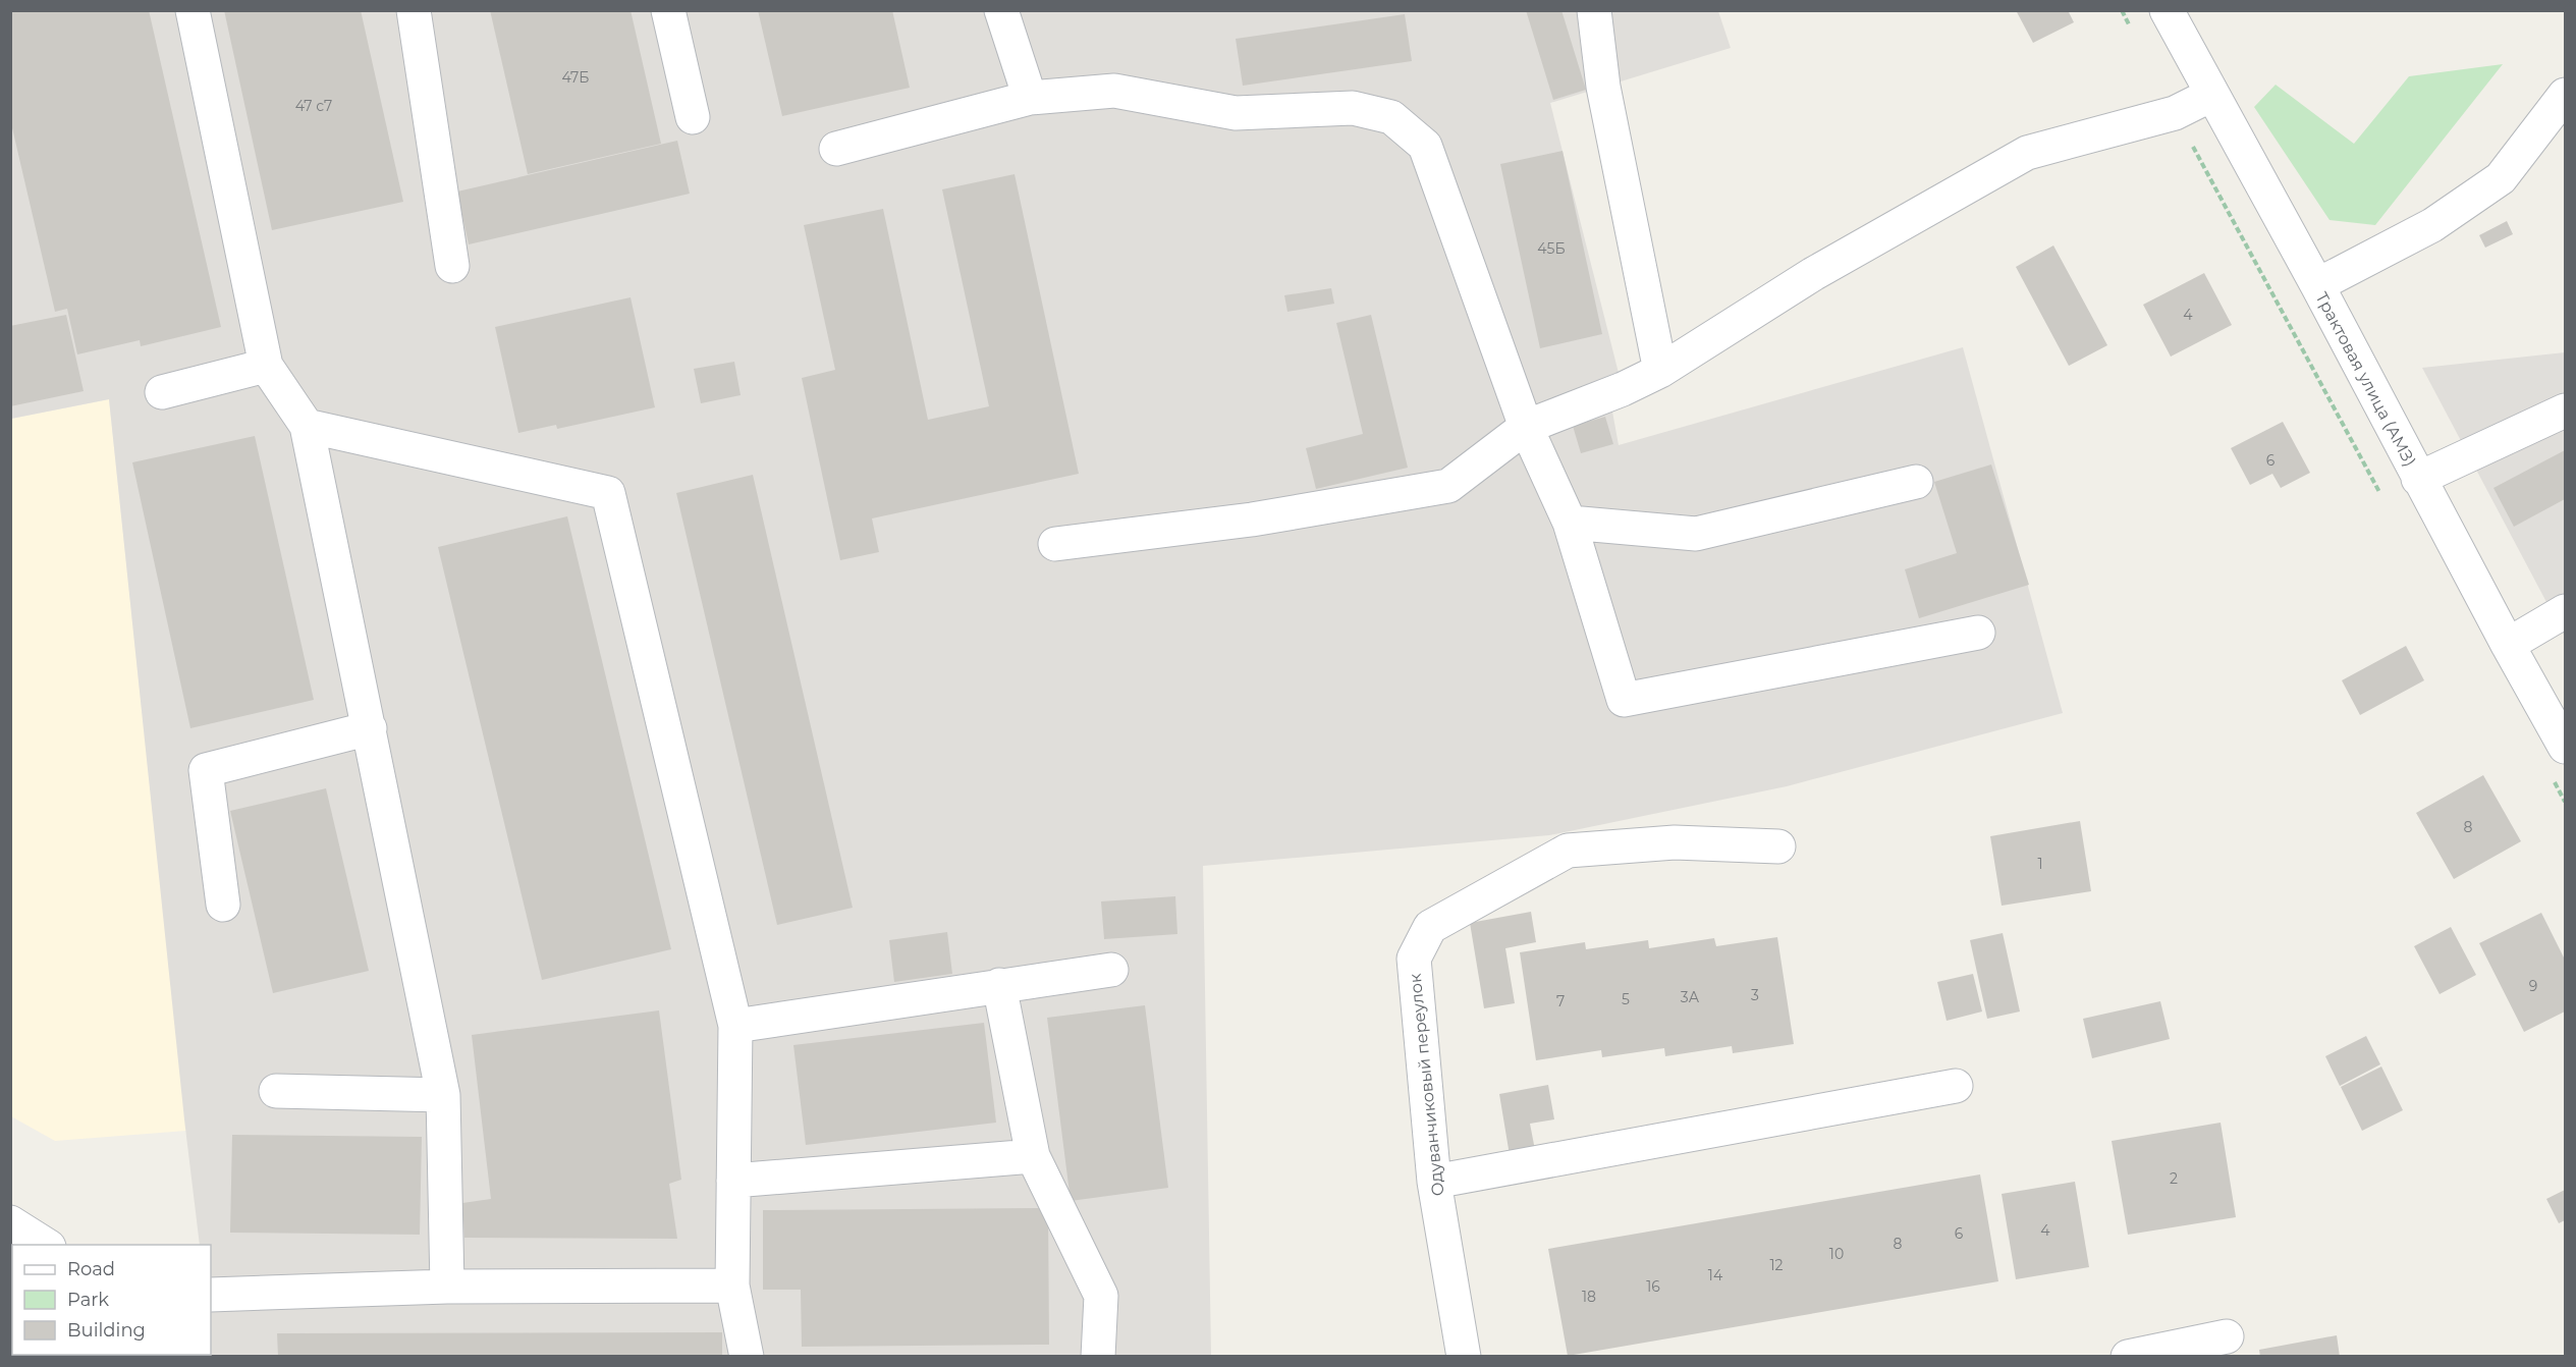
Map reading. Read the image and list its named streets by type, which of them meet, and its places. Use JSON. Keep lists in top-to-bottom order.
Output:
{
  "streets": {
    "street": ["Трактовая улица (АМЗ)", "Одуванчиковый переулок"]
  },
  "house_numbers": [
    "47Б",
    "47 с7",
    "45Б",
    "4",
    "6",
    "8",
    "1",
    "9",
    "3",
    "3А",
    "5",
    "7",
    "2",
    "4",
    "6",
    "8",
    "10",
    "12",
    "14",
    "16",
    "18"
  ],
  "legend": ["Road", "Park", "Building"]
}
